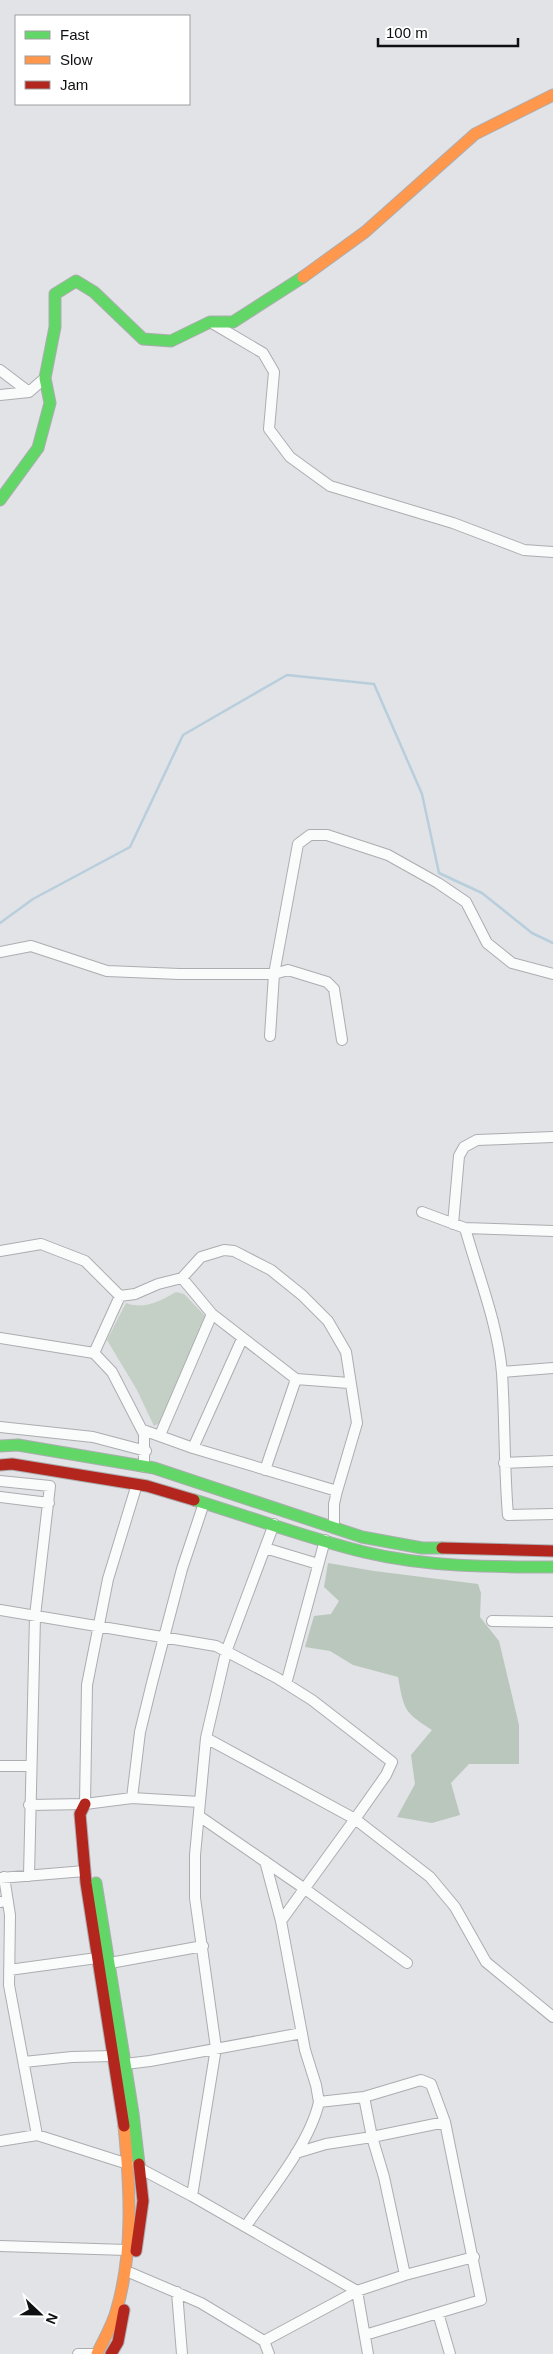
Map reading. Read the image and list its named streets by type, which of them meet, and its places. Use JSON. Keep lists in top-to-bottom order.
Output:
{
  "legend": ["Fast", "Slow", "Jam"],
  "scale_bar": "100 m",
  "north": "right"
}
